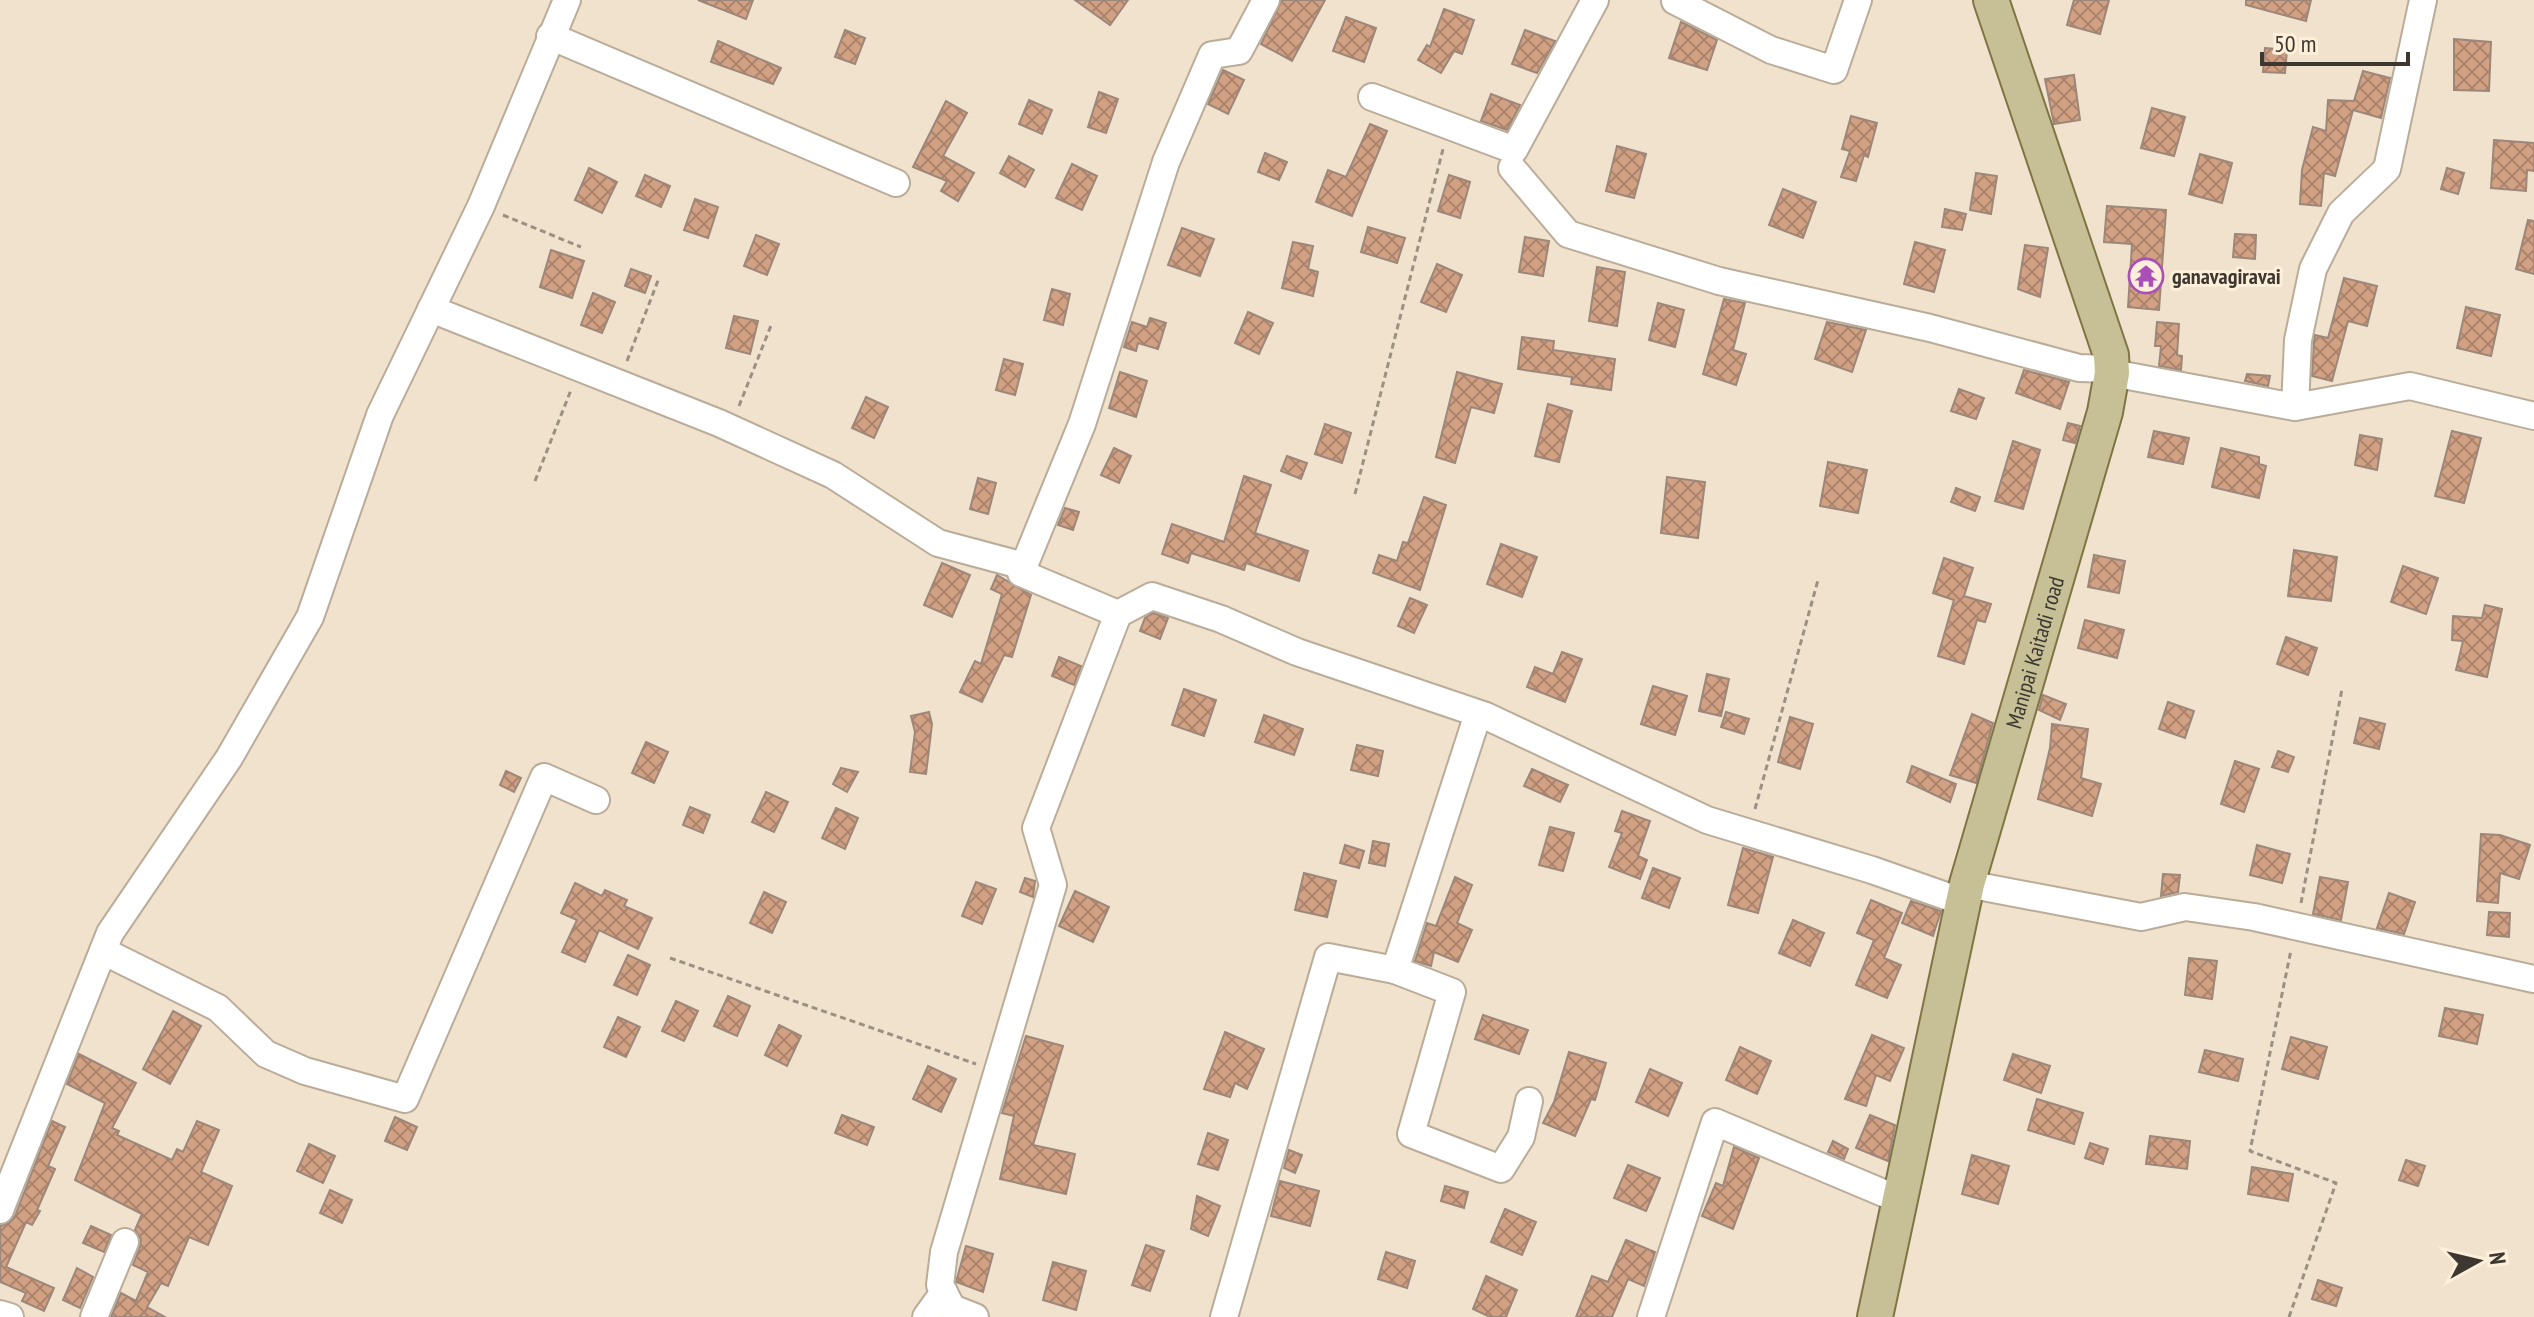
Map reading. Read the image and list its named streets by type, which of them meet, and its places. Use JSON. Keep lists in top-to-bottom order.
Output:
{
  "streets": {
    "main road": ["Manipai Kaitadi road"]
  },
  "places": {
    "temple": ["ganavagiravai"]
  },
  "scale_bar": "50 m",
  "north": "right"
}
